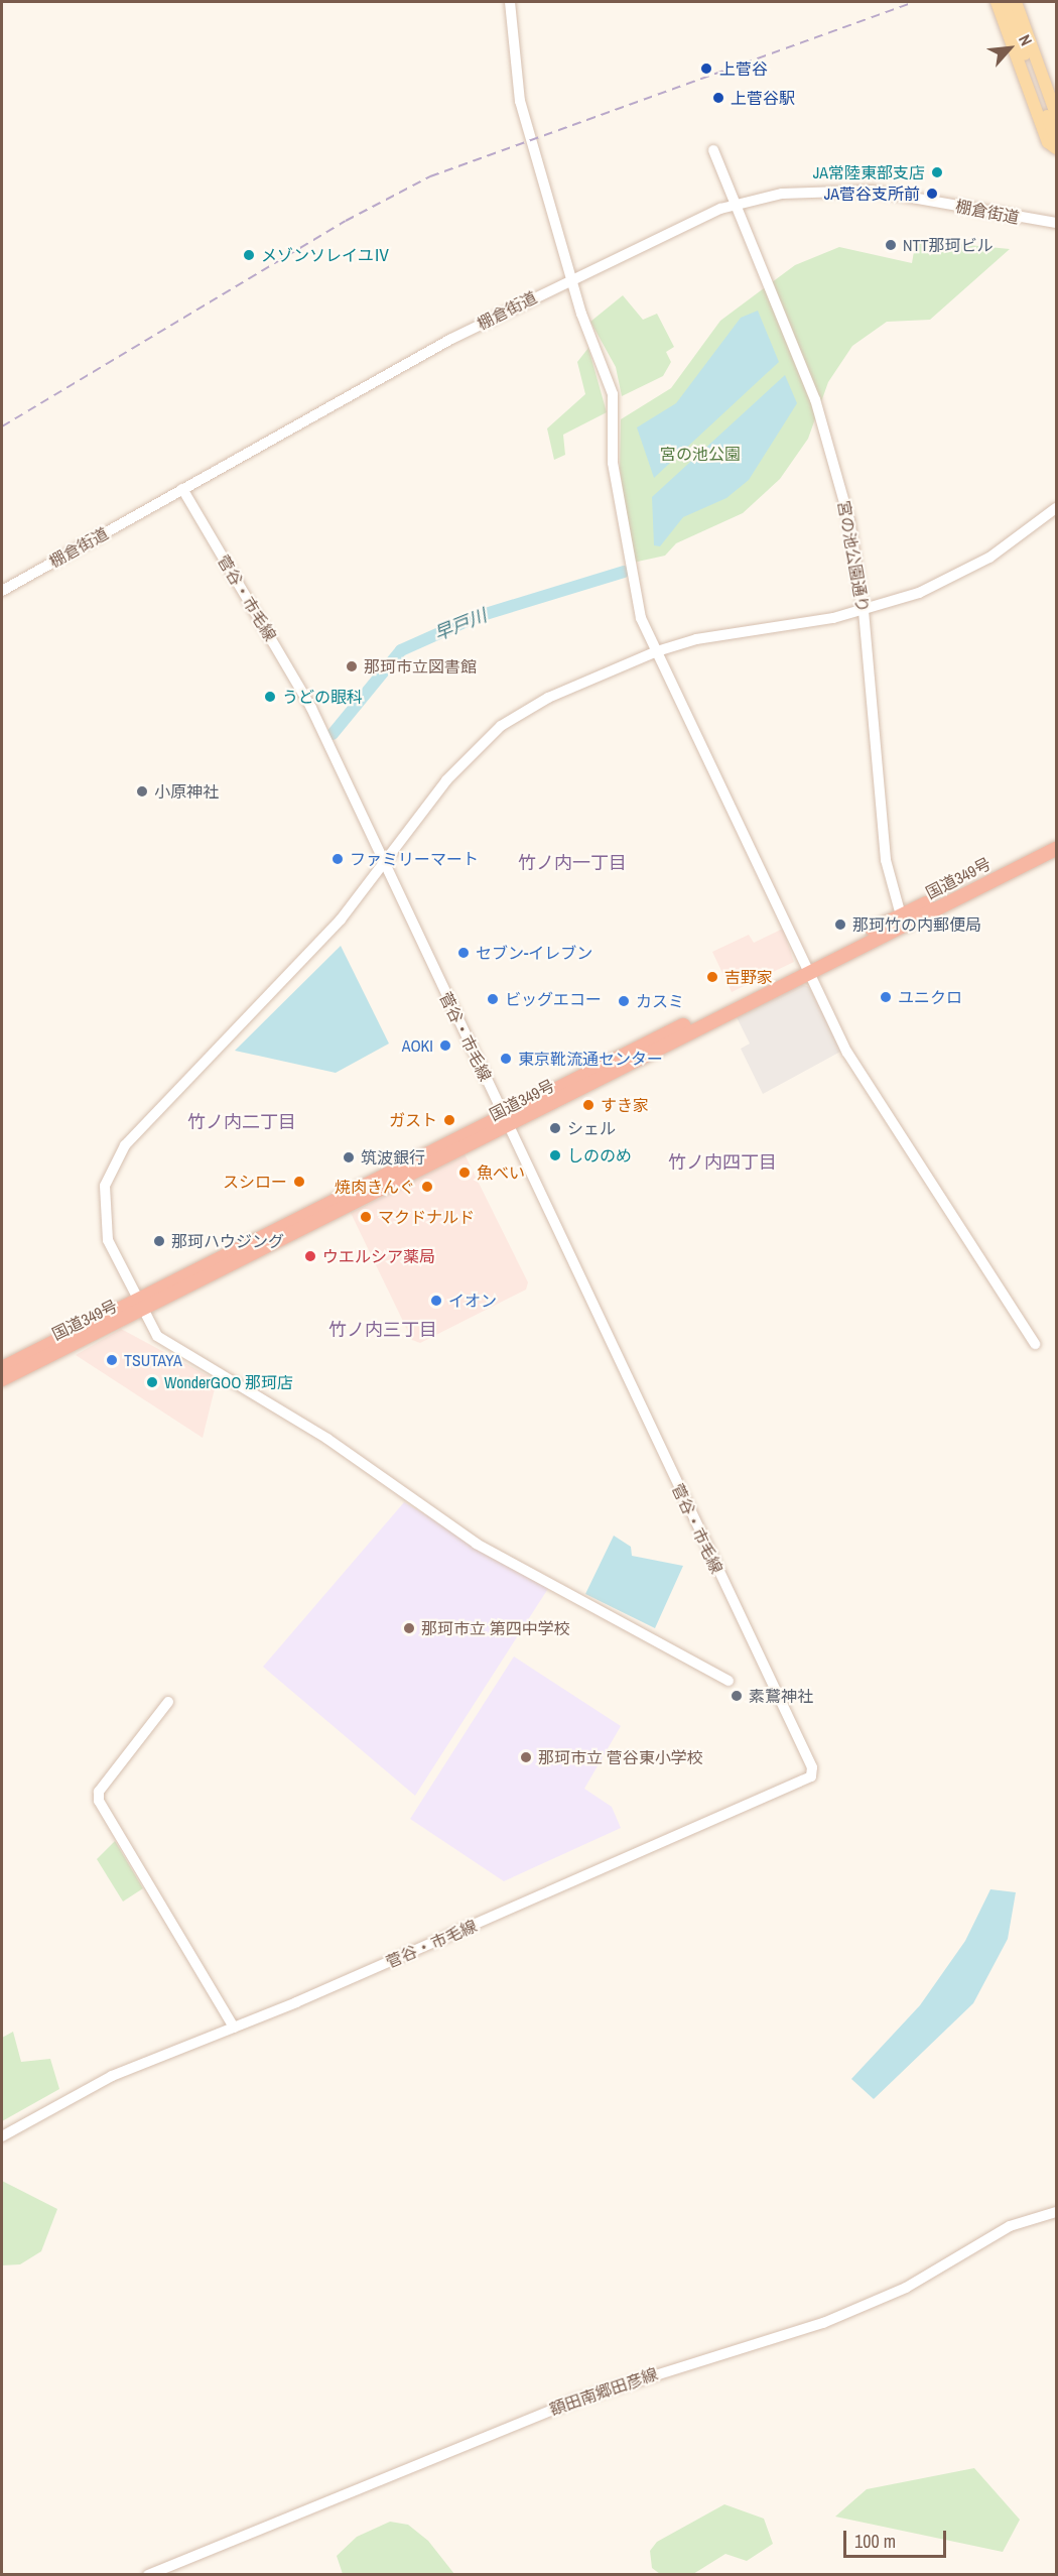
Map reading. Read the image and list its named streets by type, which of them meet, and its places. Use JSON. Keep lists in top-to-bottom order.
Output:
{
  "streets": {
    "highway": ["国道349号"],
    "street": [
      "棚倉街道",
      "宮の池公園通り",
      "菅谷・市毛線",
      "額田南郷田彦線"
    ]
  },
  "crossings": [
    ["棚倉街道", "宮の池公園通り"],
    ["棚倉街道", "菅谷・市毛線"],
    ["宮の池公園通り", "国道349号"],
    ["菅谷・市毛線", "国道349号"]
  ],
  "districts": [
    "竹ノ内一丁目",
    "竹ノ内二丁目",
    "竹ノ内四丁目",
    "竹ノ内三丁目"
  ],
  "water": ["早戸川"],
  "parks": ["宮の池公園"],
  "places": [
    "上菅谷",
    "上菅谷駅",
    "JA常陸東部支店",
    "JA菅谷支所前",
    "NTT那珂ビル",
    "メゾンソレイユⅣ",
    "那珂市立図書館",
    "うどの眼科",
    "小原神社",
    "ファミリーマート",
    "那珂竹の内郵便局",
    "セブン-イレブン",
    "吉野家",
    "ユニクロ",
    "ビッグエコー",
    "カスミ",
    "AOKI",
    "東京靴流通センター",
    "すき家",
    "ガスト",
    "シェル",
    "しののめ",
    "筑波銀行",
    "魚べい",
    "スシロー",
    "焼肉きんぐ",
    "マクドナルド",
    "那珂ハウジング",
    "ウエルシア薬局",
    "イオン",
    "TSUTAYA",
    "WonderGOO 那珂店",
    "那珂市立 第四中学校",
    "素鵞神社",
    "那珂市立 菅谷東小学校"
  ],
  "scale_bar": "100 m",
  "north": "top right"
}
